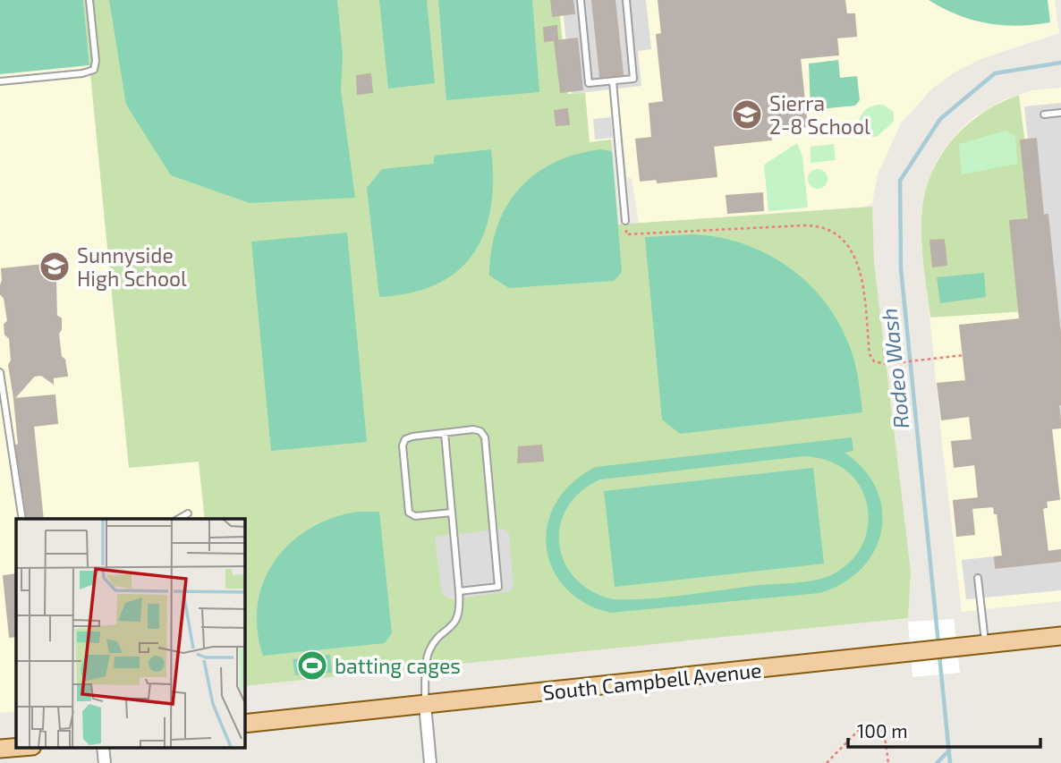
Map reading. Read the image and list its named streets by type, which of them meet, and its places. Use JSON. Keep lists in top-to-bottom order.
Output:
{
  "streets": {
    "main road": ["South Campbell Avenue"]
  },
  "water": ["Rodeo Wash"],
  "places": {
    "school or university": ["Sierra 2-8 School", "Sunnyside High School"],
    "sports": ["batting cages"]
  },
  "scale_bar": "100 m"
}
